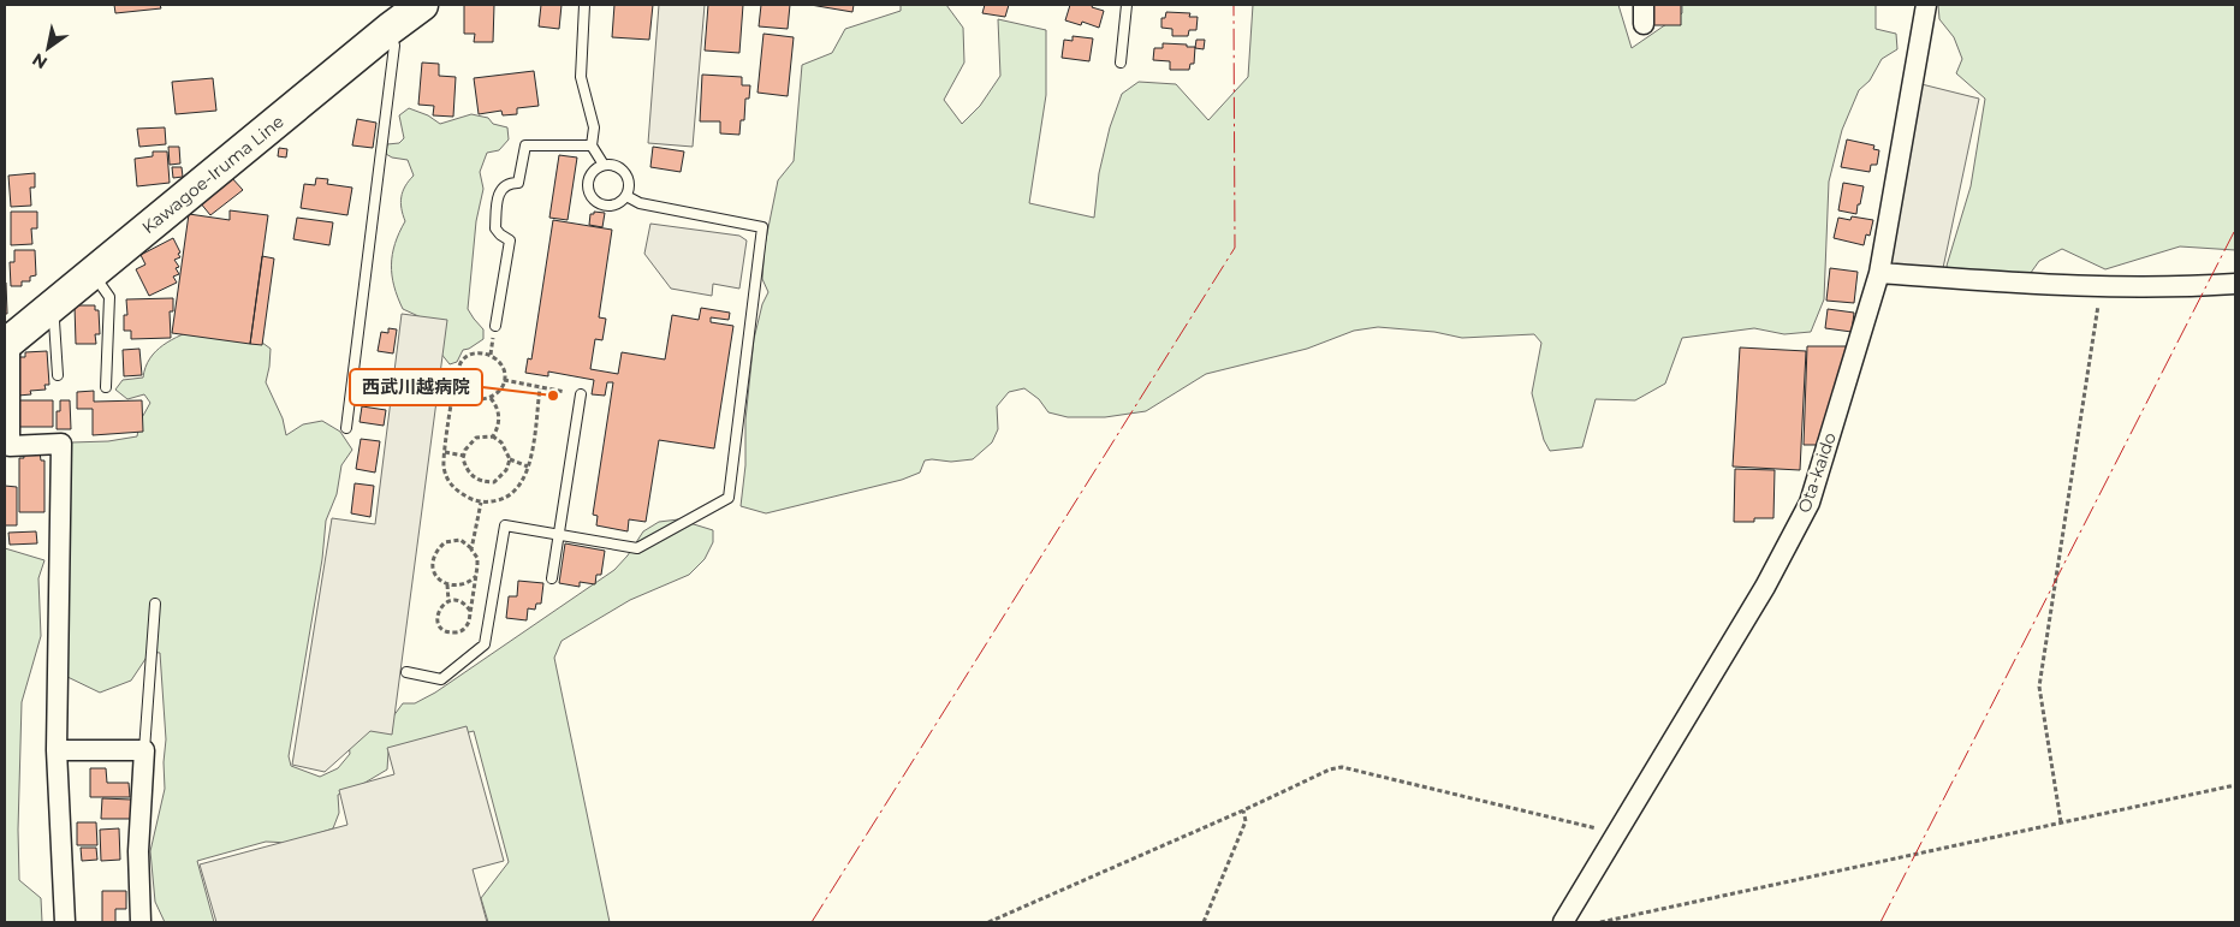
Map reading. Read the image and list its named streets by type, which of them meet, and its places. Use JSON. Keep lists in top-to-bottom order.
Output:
{
  "streets": {
    "main road": ["Kawagoe-Iruma Line"],
    "street": ["Ota-kaido"]
  },
  "places": ["西武川越病院"],
  "north": "bottom left"
}
